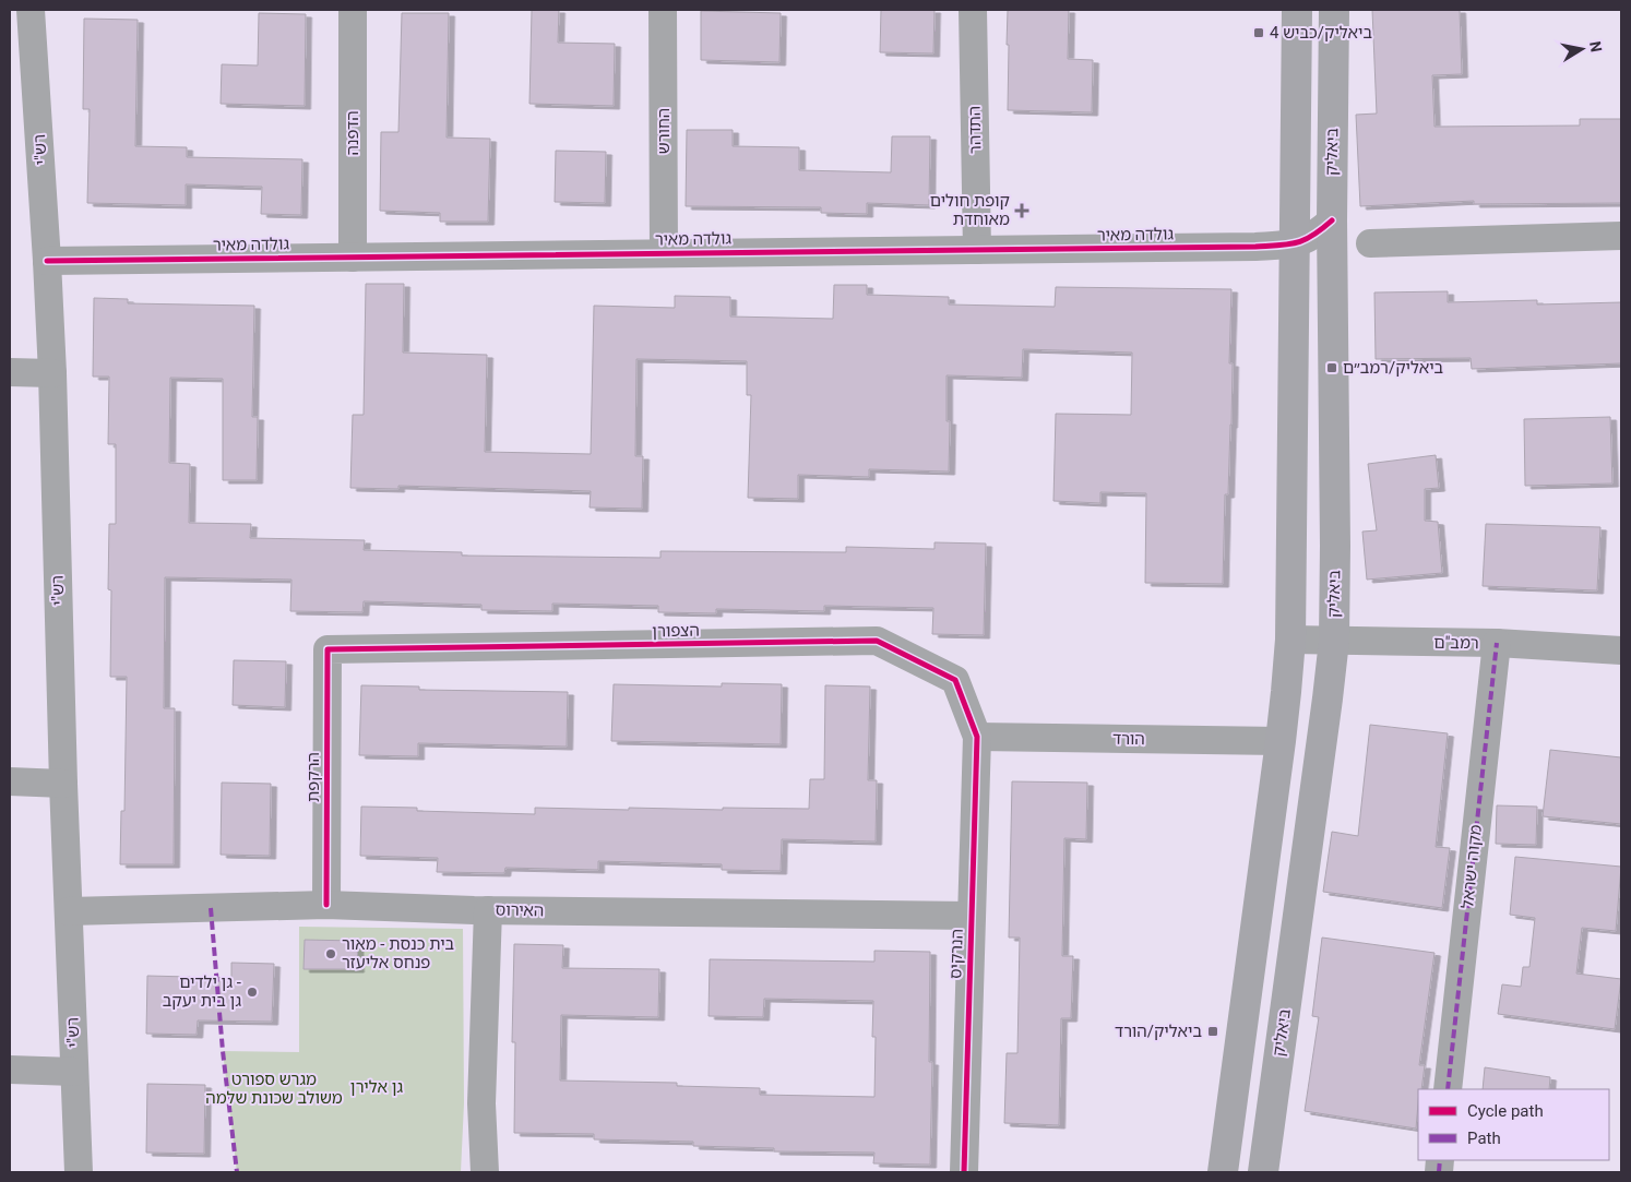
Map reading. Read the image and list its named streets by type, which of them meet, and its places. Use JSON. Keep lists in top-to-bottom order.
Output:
{
  "streets": {
    "main road": ["ביאליק"],
    "street": [
      "התדהר",
      "החורש",
      "הדפנה",
      "רש\"י",
      "גולדה מאיר",
      "הצפורן",
      "רמב\"ם",
      "הורד",
      "הרקפת",
      "מקוה ישראל",
      "האירוס",
      "הנרקיס"
    ]
  },
  "crossings": [
    ["התדהר", "גולדה מאיר"],
    ["החורש", "גולדה מאיר"],
    ["הדפנה", "גולדה מאיר"],
    ["רש\"י", "גולדה מאיר"],
    ["רש\"י", "האירוס"],
    ["ביאליק", "גולדה מאיר"],
    ["ביאליק", "רמב\"ם"],
    ["הצפורן", "הורד"],
    ["הצפורן", "הרקפת"],
    ["הצפורן", "הנרקיס"],
    ["רמב\"ם", "מקוה ישראל"],
    ["הורד", "הנרקיס"],
    ["הרקפת", "האירוס"],
    ["האירוס", "הנרקיס"]
  ],
  "parks": ["מגרש ספורט משולב שכונת שלמה", "גן אלירן"],
  "places": {
    "transit": ["ביאליק/כביש 4", "ביאליק/רמב״ם", "ביאליק/הורד"],
    "health": ["קופת חולים מאוחדת"],
    "other": ["בית כנסת - מאור פנחס אליעזר", "גן ילדים - גן בית יעקב"]
  },
  "legend": ["Cycle path", "Path"],
  "north": "right"
}
